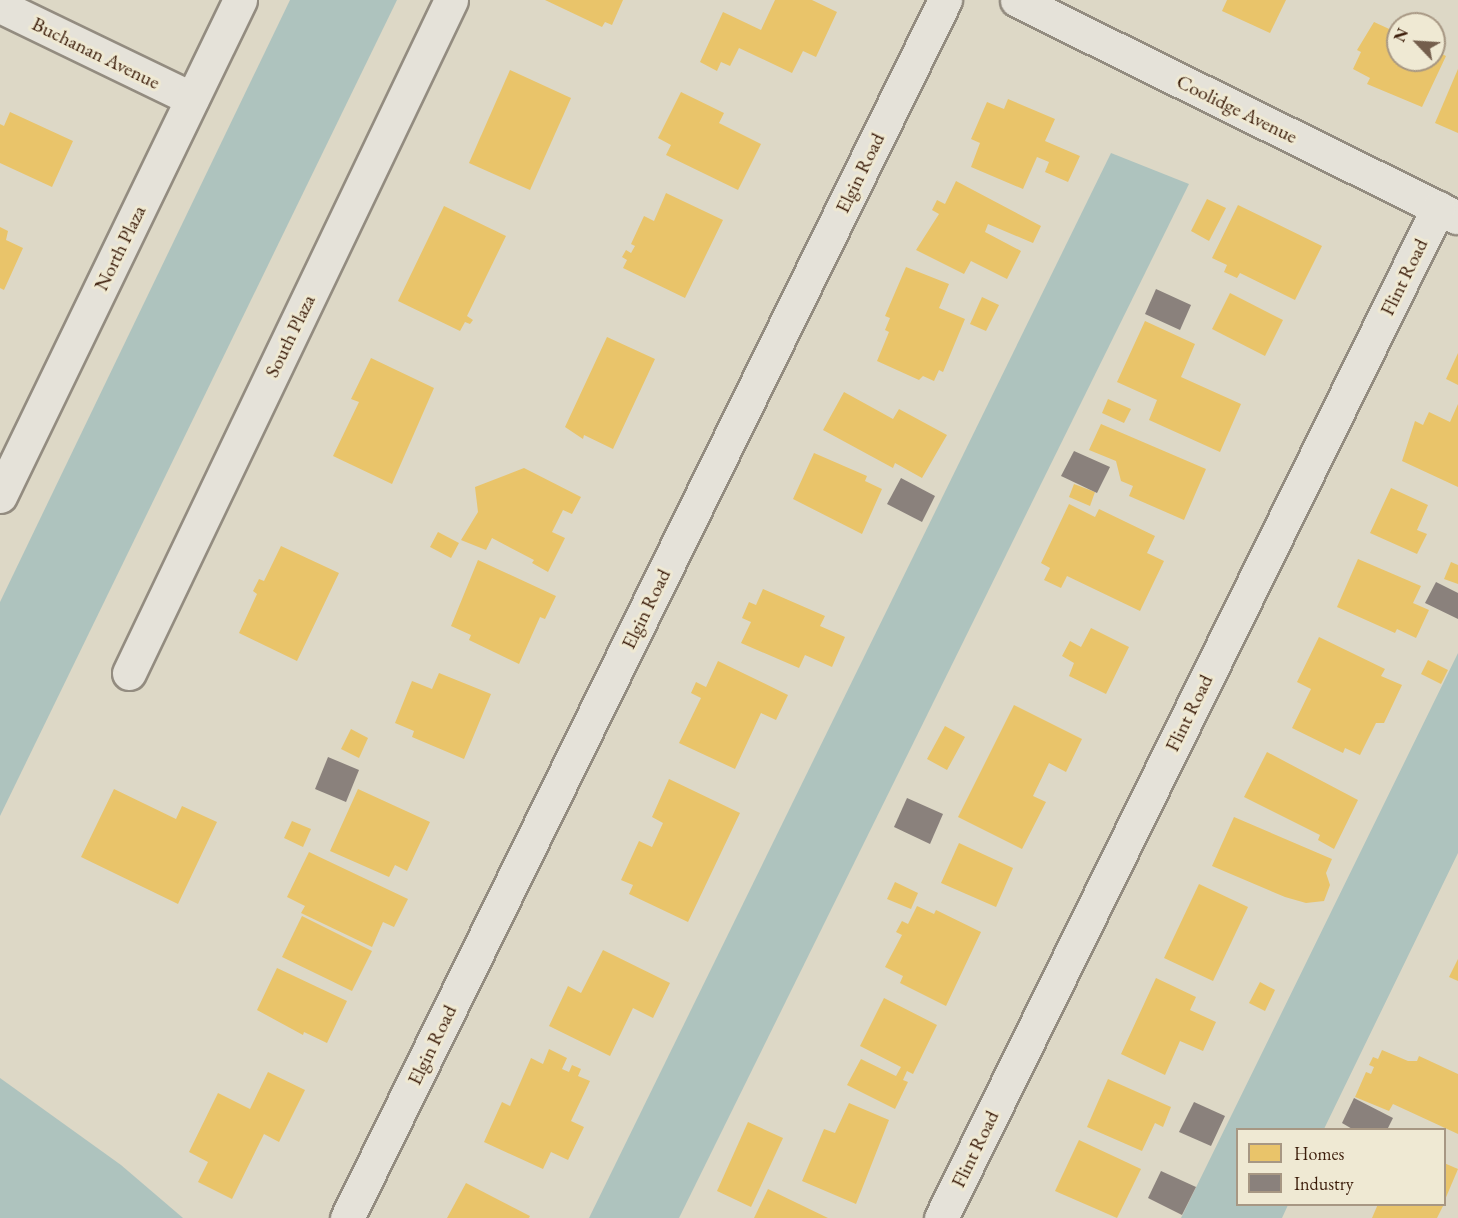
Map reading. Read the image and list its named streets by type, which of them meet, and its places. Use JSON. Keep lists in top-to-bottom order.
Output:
{
  "streets": {
    "street": [
      "Buchanan Avenue",
      "Coolidge Avenue",
      "Elgin Road",
      "North Plaza",
      "Flint Road",
      "South Plaza"
    ]
  },
  "crossings": [
    ["Buchanan Avenue", "North Plaza"],
    ["Coolidge Avenue", "Flint Road"]
  ],
  "legend": ["Homes", "Industry"],
  "north": "top left"
}
